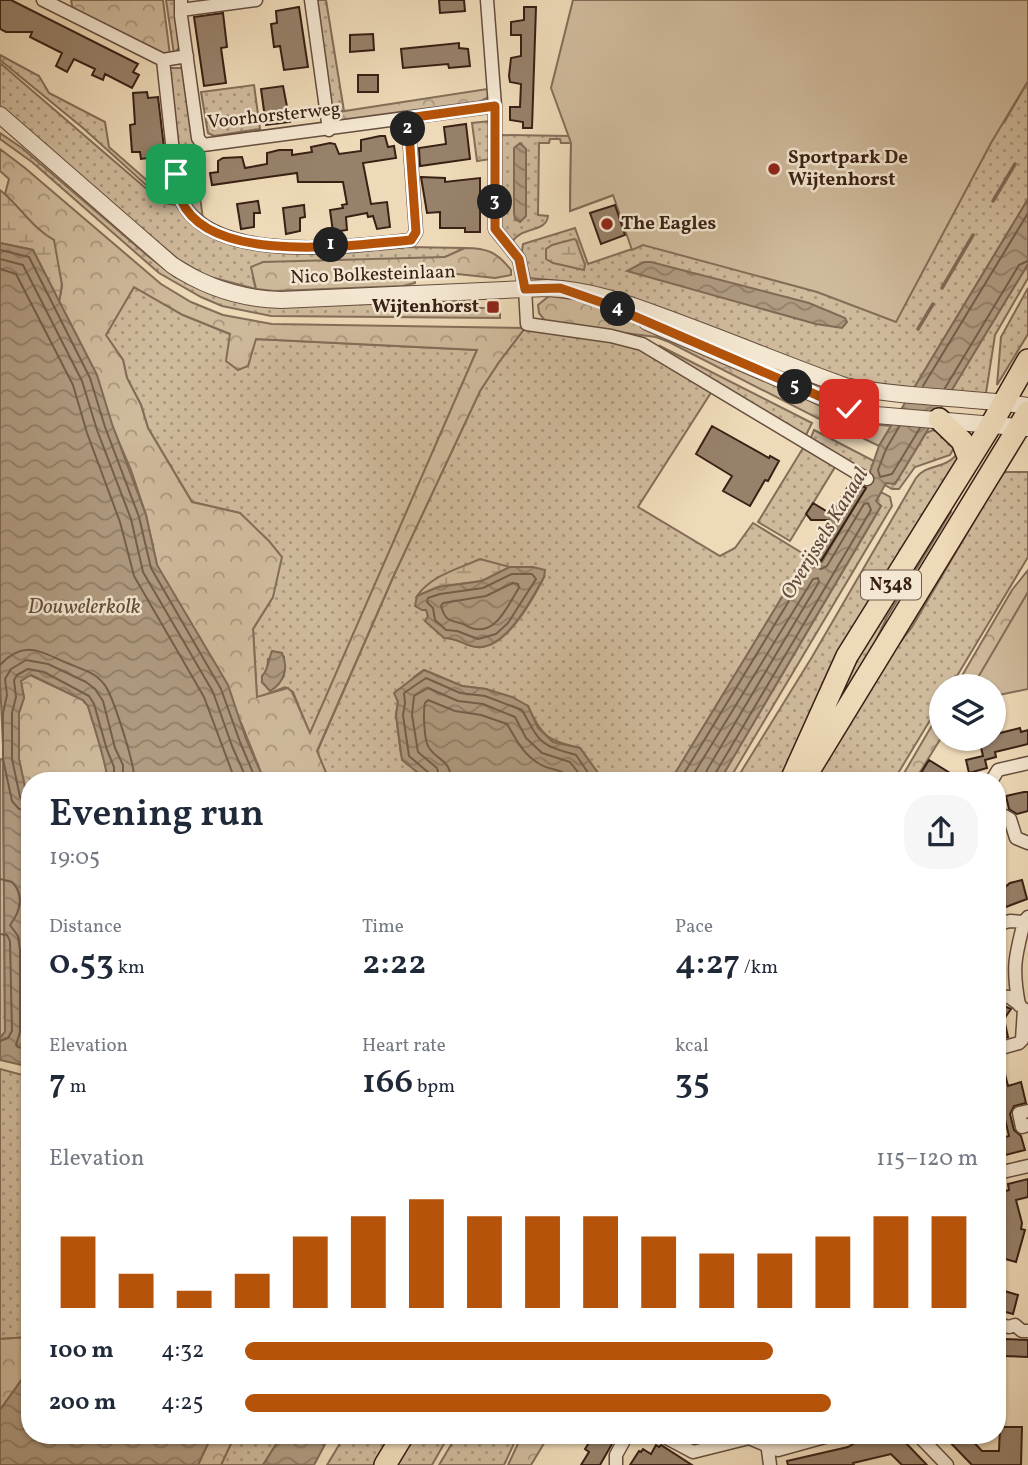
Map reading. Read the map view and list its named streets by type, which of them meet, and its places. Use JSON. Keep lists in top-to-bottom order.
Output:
{
  "streets": {
    "main road": ["N348"],
    "street": ["Voorhorsterweg", "Nico Bolkesteinlaan"]
  },
  "crossings": [
    ["Nico Bolkesteinlaan", "N348"]
  ],
  "water": ["Overijssels Kanaal", "Douwelerkolk"],
  "places": {
    "other": ["Sportpark De Wijtenhorst", "The Eagles"],
    "transit": ["Wijtenhorst"]
  },
  "page": {
    "pins": [
      "2",
      "3",
      "1",
      "4",
      "5"
    ],
    "heading": ["Evening run", "19:05"],
    "stats": [
      ["Distance", "0.53 km"],
      ["Time", "2:22"],
      ["Pace", "4:27 /km"],
      ["Elevation", "7 m"],
      ["Heart rate", "166 bpm"],
      ["kcal", "35"]
    ],
    "chart": ["Elevation", "115–120 m"],
    "list": [
      {
        "name": "100 m",
        "note": "4:32"
      },
      {
        "name": "200 m",
        "note": "4:25"
      }
    ]
  }
}
